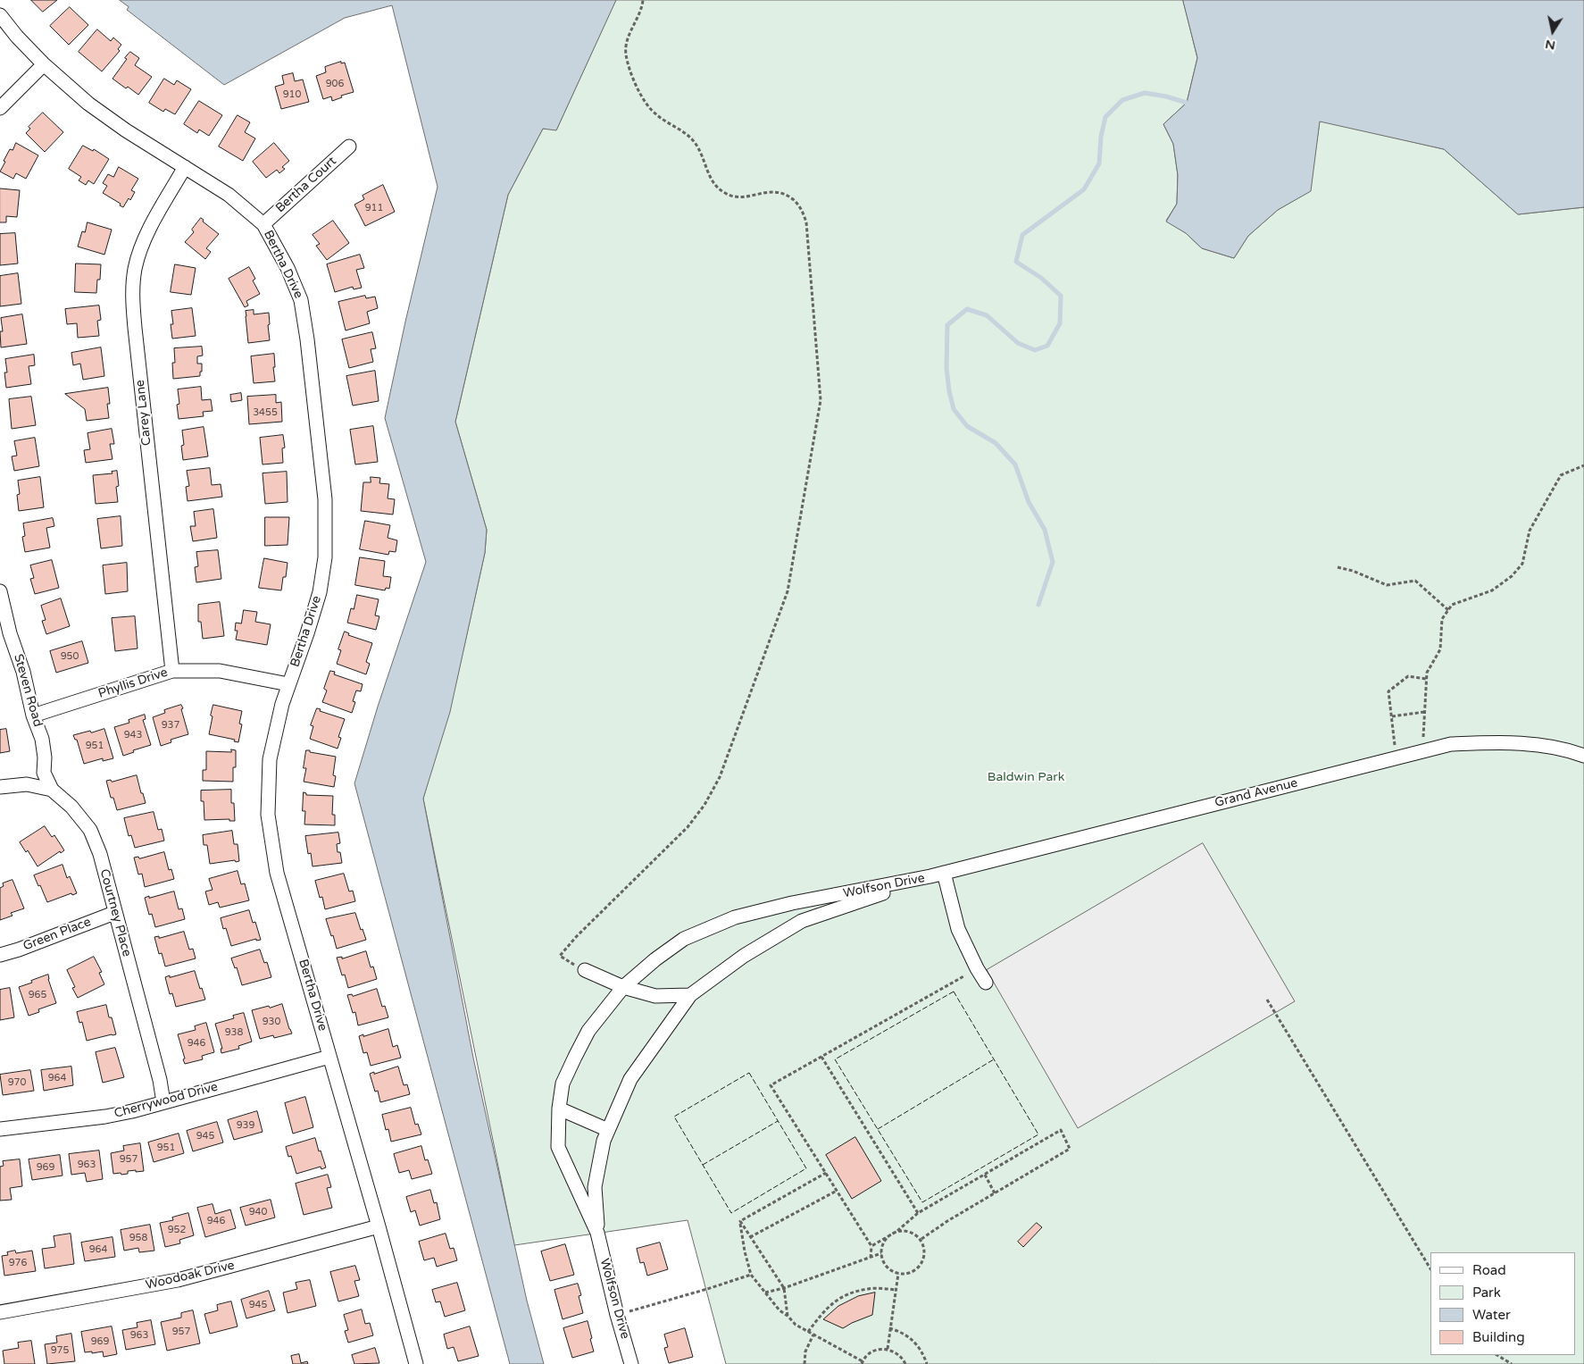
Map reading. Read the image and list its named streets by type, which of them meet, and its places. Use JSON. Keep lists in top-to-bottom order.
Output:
{
  "streets": {
    "street": [
      "Bertha Court",
      "Bertha Drive",
      "Carey Lane",
      "Phyllis Drive",
      "Steven Road",
      "Grand Avenue",
      "Wolfson Drive",
      "Courtney Place",
      "Green Place",
      "Cherrywood Drive",
      "Woodoak Drive"
    ]
  },
  "crossings": [
    ["Bertha Court", "Bertha Drive"],
    ["Bertha Drive", "Carey Lane"],
    ["Bertha Drive", "Phyllis Drive"],
    ["Bertha Drive", "Cherrywood Drive"],
    ["Bertha Drive", "Woodoak Drive"],
    ["Carey Lane", "Phyllis Drive"],
    ["Phyllis Drive", "Steven Road"],
    ["Steven Road", "Courtney Place"],
    ["Grand Avenue", "Wolfson Drive"],
    ["Courtney Place", "Green Place"],
    ["Courtney Place", "Cherrywood Drive"]
  ],
  "parks": ["Baldwin Park"],
  "house_numbers": [
    "906",
    "910",
    "911",
    "3455",
    "950",
    "937",
    "943",
    "951",
    "965",
    "930",
    "938",
    "946",
    "964",
    "970",
    "939",
    "945",
    "951",
    "957",
    "963",
    "969",
    "940",
    "946",
    "952",
    "958",
    "964",
    "976",
    "945",
    "957",
    "963",
    "969",
    "975"
  ],
  "legend": [
    "Road",
    "Park",
    "Water",
    "Building"
  ],
  "north": "bottom"
}
